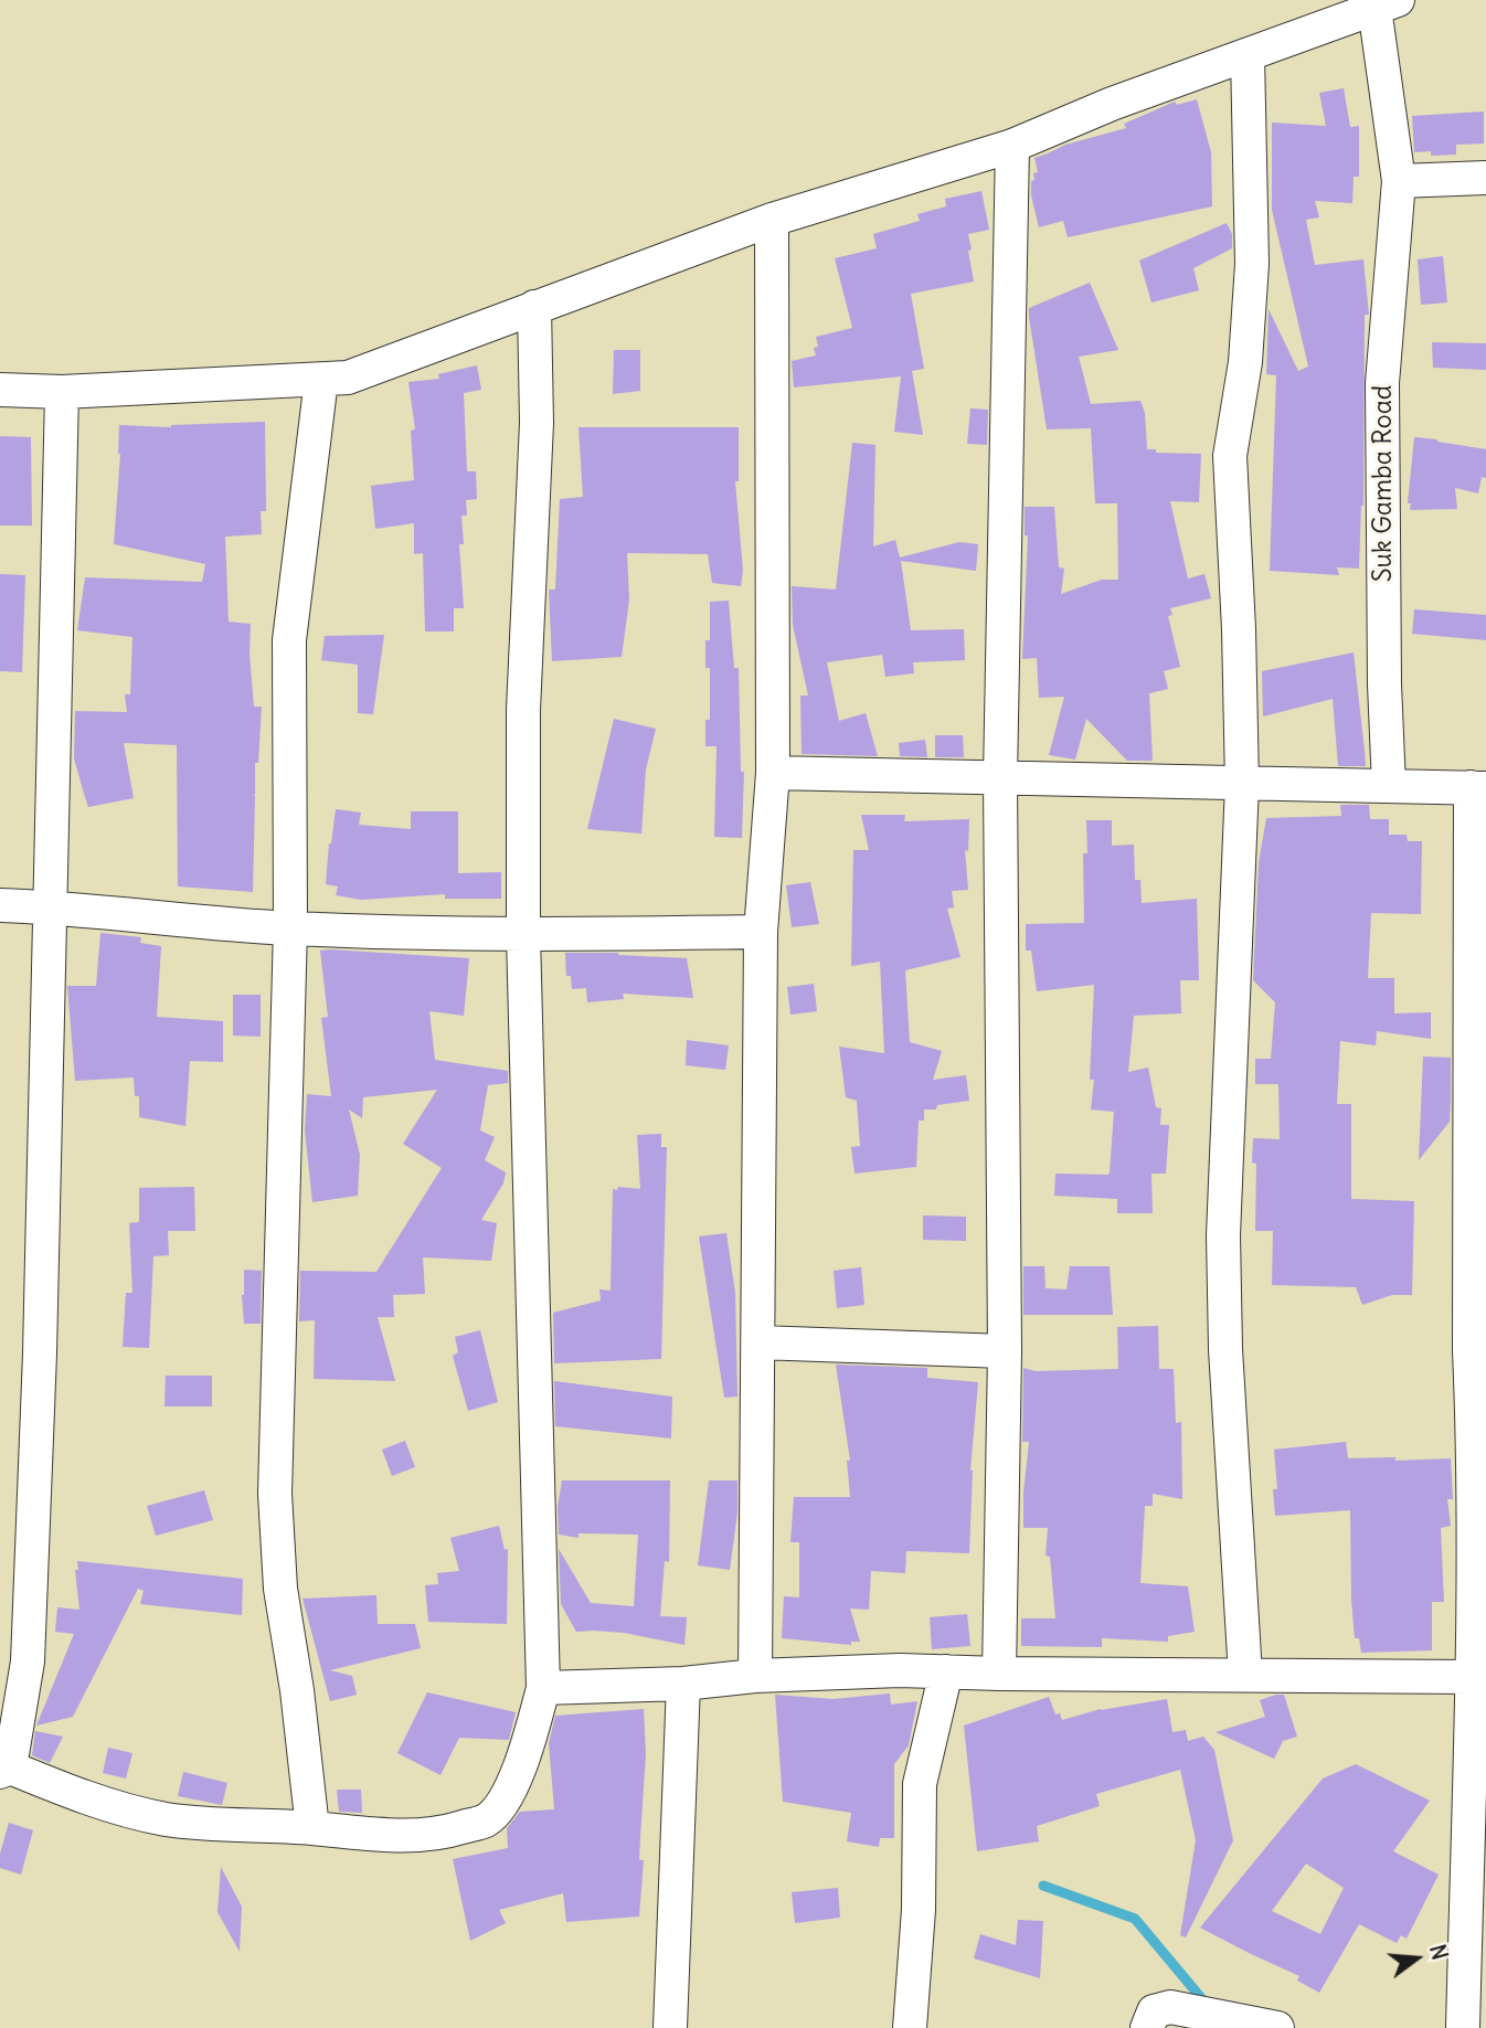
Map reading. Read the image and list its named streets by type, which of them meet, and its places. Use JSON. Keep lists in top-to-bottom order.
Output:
{
  "streets": {
    "street": ["Suk Gamba Road"]
  },
  "north": "right"
}
